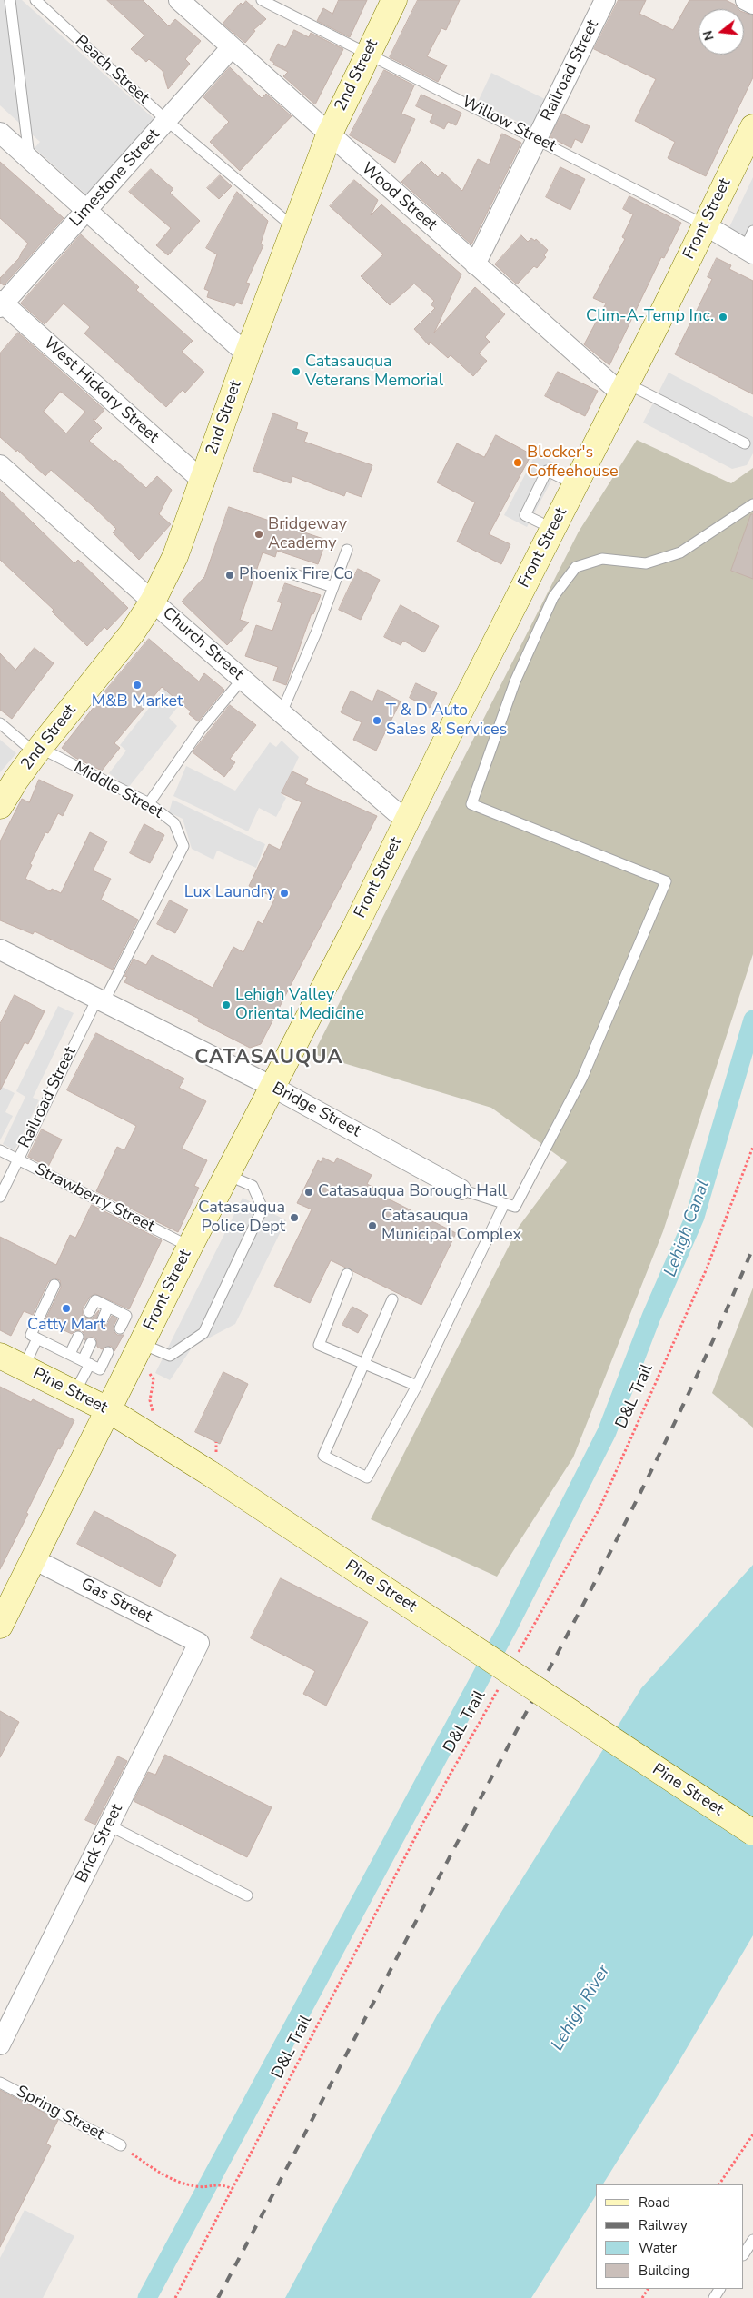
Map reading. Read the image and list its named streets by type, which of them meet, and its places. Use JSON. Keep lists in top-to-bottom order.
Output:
{
  "streets": {
    "main road": ["2nd Street", "Front Street", "Pine Street"],
    "street": [
      "Railroad Street",
      "Willow Street",
      "Limestone Street",
      "Wood Street",
      "West Hickory Street",
      "Church Street",
      "Bridge Street",
      "Gas Street",
      "Brick Street"
    ],
    "lane": [
      "Peach Street",
      "Middle Street",
      "Strawberry Street",
      "Spring Street"
    ],
    "path": ["D&L Trail"]
  },
  "crossings": [
    ["Peach Street", "2nd Street"],
    ["Peach Street", "Limestone Street"],
    ["Railroad Street", "Willow Street"],
    ["Railroad Street", "Wood Street"],
    ["Railroad Street", "Middle Street"],
    ["Railroad Street", "Bridge Street"],
    ["Railroad Street", "Strawberry Street"],
    ["2nd Street", "Willow Street"],
    ["2nd Street", "Wood Street"],
    ["2nd Street", "West Hickory Street"],
    ["2nd Street", "Church Street"],
    ["2nd Street", "Middle Street"],
    ["Willow Street", "Front Street"],
    ["Limestone Street", "Wood Street"],
    ["Limestone Street", "West Hickory Street"],
    ["Wood Street", "Front Street"],
    ["Front Street", "Church Street"],
    ["Front Street", "Bridge Street"],
    ["Front Street", "Strawberry Street"],
    ["Front Street", "Pine Street"],
    ["Front Street", "Gas Street"],
    ["Gas Street", "Brick Street"]
  ],
  "districts": ["CATASAUQUA"],
  "water": ["Lehigh Canal", "Lehigh River"],
  "places": [
    "Clim-A-Temp Inc.",
    "Catasauqua Veterans Memorial",
    "Blocker's Coffeehouse",
    "Bridgeway Academy",
    "Phoenix Fire Co",
    "M&B Market",
    "T & D Auto Sales & Services",
    "Lux Laundry",
    "Lehigh Valley Oriental Medicine",
    "Catasauqua Borough Hall",
    "Catasauqua Police Dept",
    "Catasauqua Municipal Complex",
    "Catty Mart"
  ],
  "legend": [
    "Road",
    "Railway",
    "Water",
    "Building"
  ],
  "north": "left"
}
